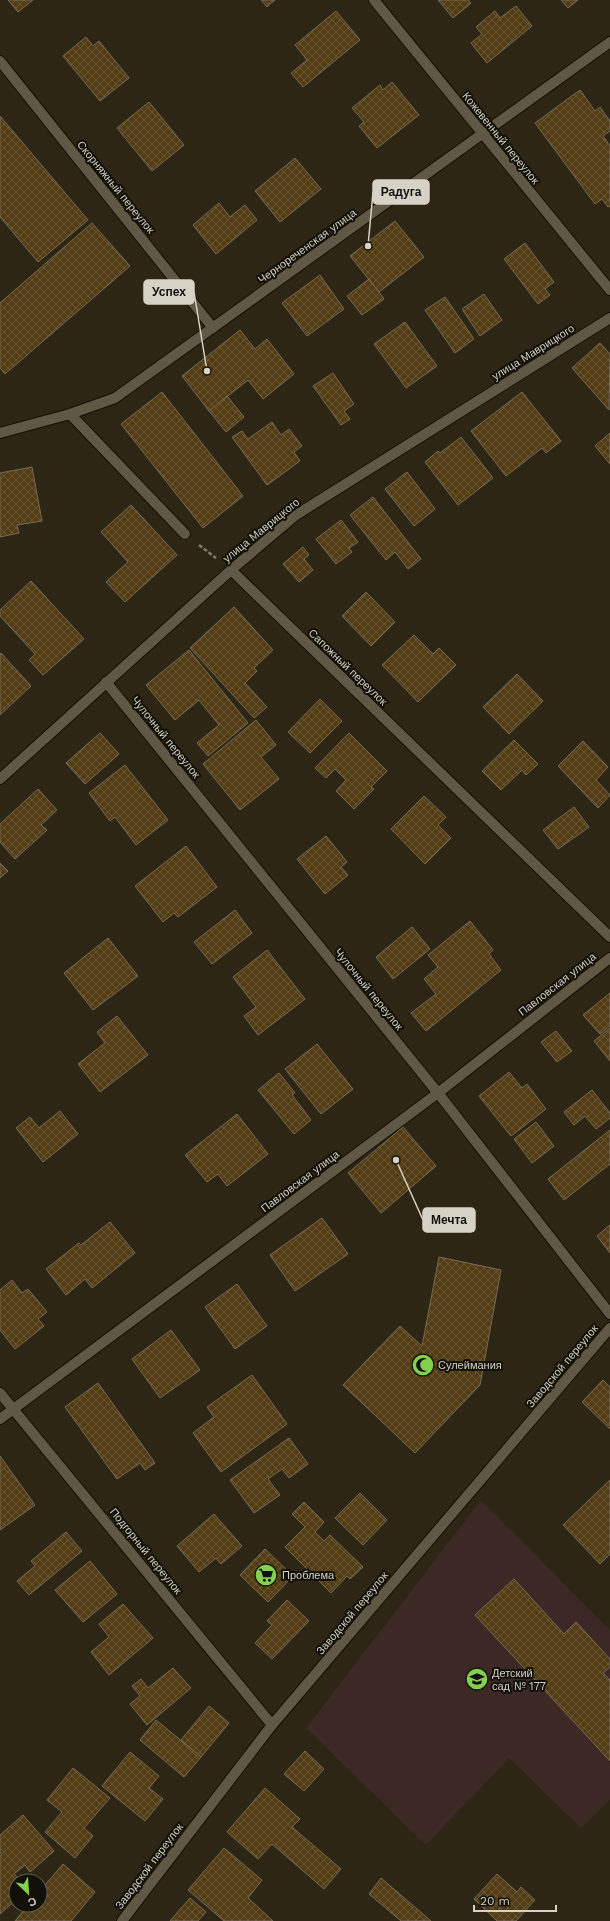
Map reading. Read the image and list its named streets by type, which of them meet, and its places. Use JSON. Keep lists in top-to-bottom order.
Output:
{
  "streets": {
    "street": [
      "Кожевенный переулок",
      "Скорняжный переулок",
      "Чернореченская улица",
      "улица Маврицкого",
      "Сапожный переулок",
      "Чулочный переулок",
      "Павловская улица",
      "Заводской переулок",
      "Подгорный переулок"
    ]
  },
  "crossings": [
    ["Кожевенный переулок", "Чернореченская улица"],
    ["Скорняжный переулок", "Чернореченская улица"],
    ["улица Маврицкого", "Сапожный переулок"],
    ["улица Маврицкого", "Чулочный переулок"],
    ["Чулочный переулок", "Павловская улица"],
    ["Павловская улица", "Подгорный переулок"],
    ["Заводской переулок", "Подгорный переулок"]
  ],
  "places": {
    "other": ["Радуга", "Успех", "Мечта"],
    "mosque": ["Сулеймания"],
    "supermarket": ["Проблема"],
    "school or university": ["Детский сад № 177"]
  },
  "scale_bar": "20 m",
  "north": "bottom right"
}
